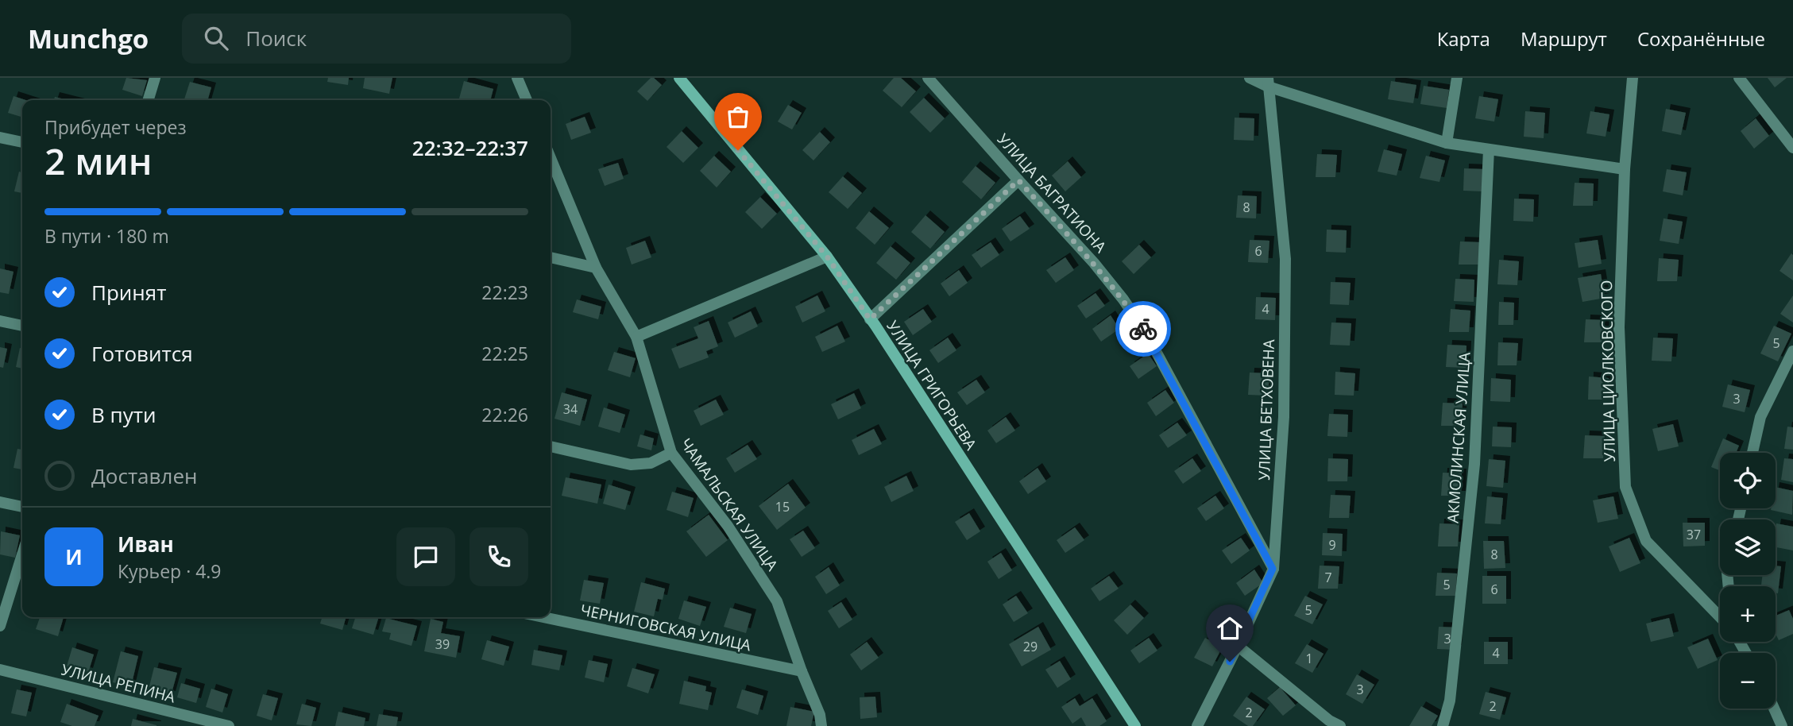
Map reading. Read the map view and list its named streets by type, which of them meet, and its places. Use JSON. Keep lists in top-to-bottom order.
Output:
{
  "streets": {
    "main road": ["УЛИЦА ГРИГОРЬЕВА"],
    "street": [
      "УЛИЦА БАГРАТИОНА",
      "УЛИЦА ЦИОЛКОВСКОГО",
      "УЛИЦА БЕТХОВЕНА",
      "АКМОЛИНСКАЯ УЛИЦА",
      "ЧАМАЛЬСКАЯ УЛИЦА",
      "ЧЕРНИГОВСКАЯ УЛИЦА",
      "УЛИЦА РЕПИНА"
    ]
  },
  "crossings": [
    ["УЛИЦА БАГРАТИОНА", "УЛИЦА БЕТХОВЕНА"],
    ["ЧАМАЛЬСКАЯ УЛИЦА", "ЧЕРНИГОВСКАЯ УЛИЦА"]
  ],
  "house_numbers": [
    "8",
    "6",
    "4",
    "5",
    "3",
    "34",
    "15",
    "37",
    "9",
    "8",
    "7",
    "5",
    "6",
    "5",
    "3",
    "39",
    "29",
    "4",
    "1",
    "3",
    "2",
    "2"
  ],
  "page": {
    "header": "Munchgo",
    "search": "Поиск",
    "nav": ["Карта", "Маршрут", "Сохранённые"],
    "heading": ["2 мин", "Прибудет через", "22:32–22:37"],
    "panel": ["Иван", "Курьер · 4.9"],
    "bar": "В пути · 180 m",
    "list": [
      ["Принят", "22:23"],
      ["Готовится", "22:25"],
      ["В пути", "22:26"],
      "Доставлен"
    ],
    "map_buttons": ["+", "−"],
    "round": "И"
  }
}
